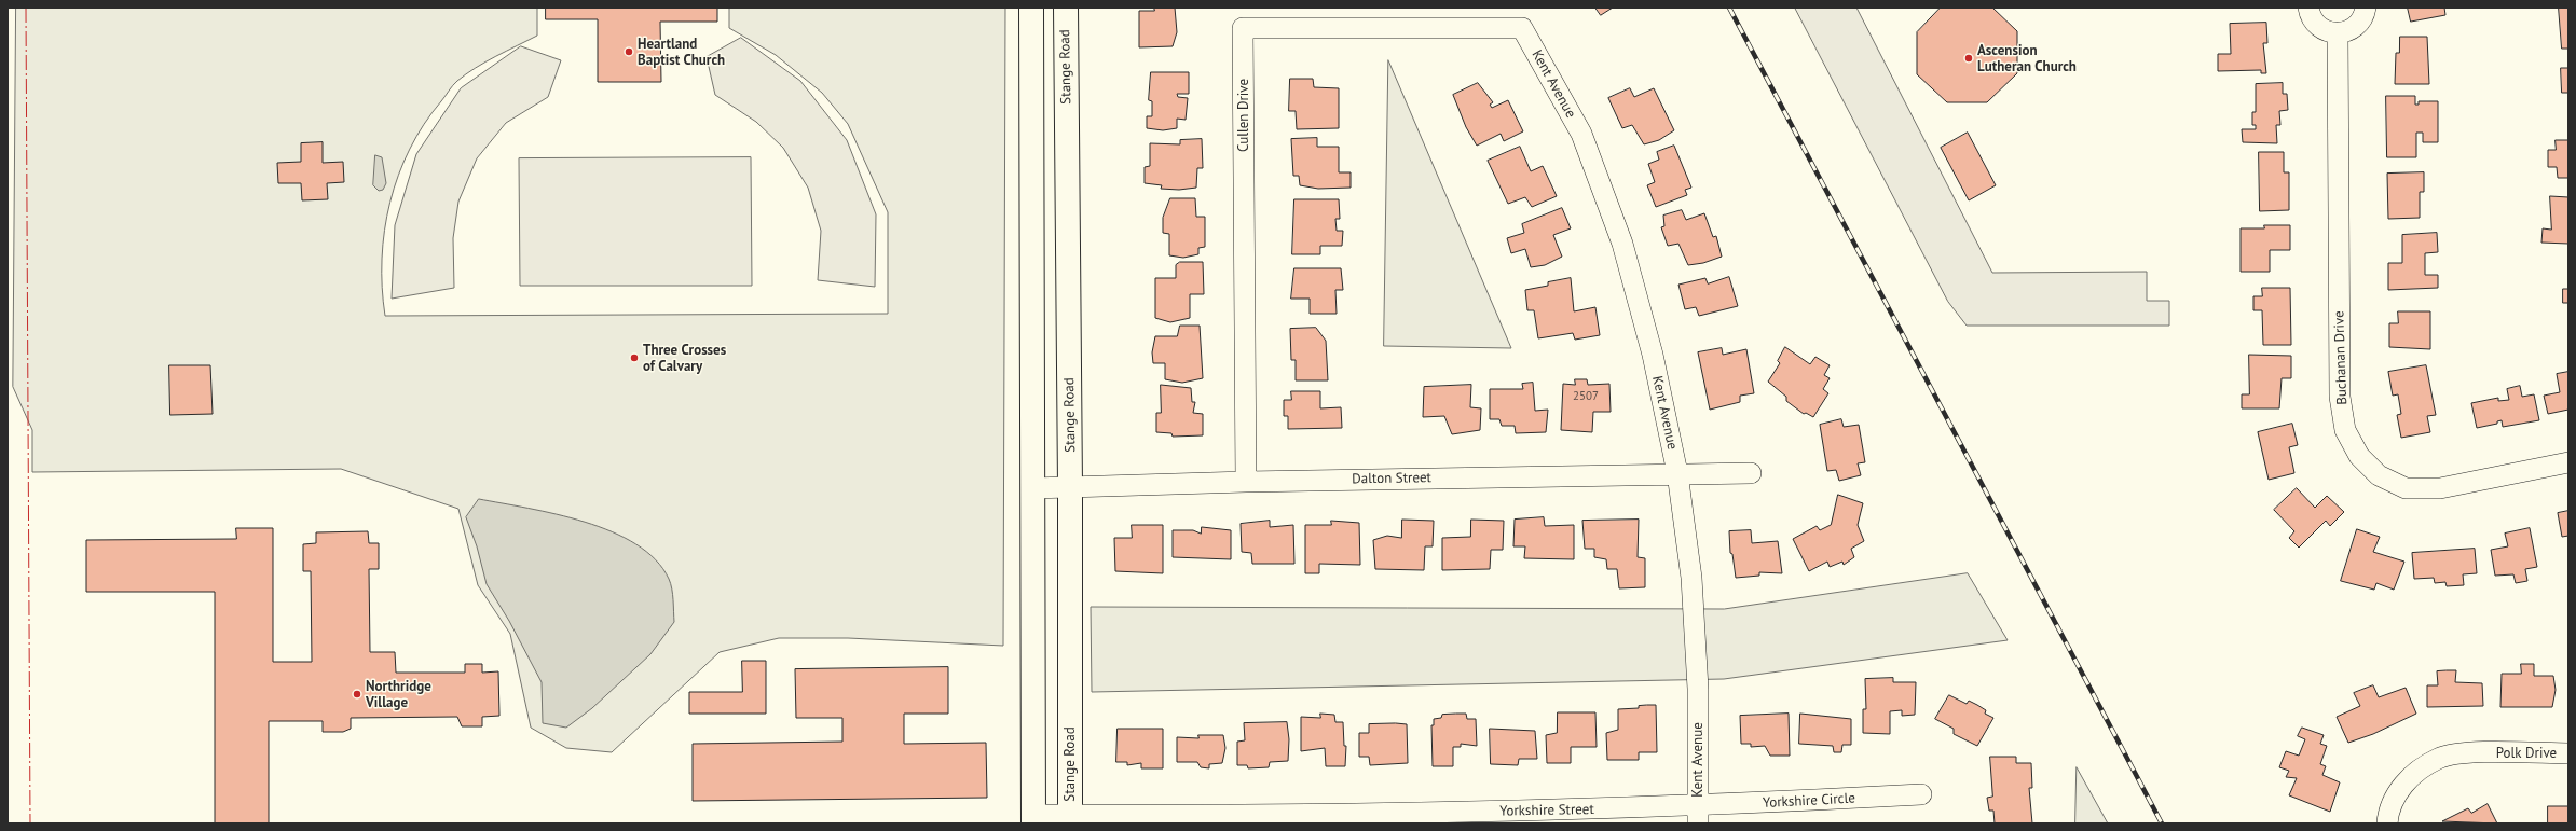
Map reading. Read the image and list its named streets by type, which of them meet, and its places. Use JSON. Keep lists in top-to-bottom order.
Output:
{
  "streets": {
    "main road": ["Stange Road"],
    "street": [
      "Kent Avenue",
      "Cullen Drive",
      "Buchanan Drive",
      "Dalton Street",
      "Polk Drive",
      "Yorkshire Circle",
      "Yorkshire Street"
    ]
  },
  "crossings": [
    ["Stange Road", "Dalton Street"],
    ["Stange Road", "Yorkshire Street"],
    ["Kent Avenue", "Cullen Drive"],
    ["Kent Avenue", "Dalton Street"],
    ["Kent Avenue", "Yorkshire Circle"],
    ["Kent Avenue", "Yorkshire Street"],
    ["Cullen Drive", "Dalton Street"],
    ["Yorkshire Circle", "Yorkshire Street"]
  ],
  "places": [
    "Heartland Baptist Church",
    "Ascension Lutheran Church",
    "Three Crosses of Calvary",
    "Northridge Village"
  ],
  "house_numbers": ["2507"]
}
